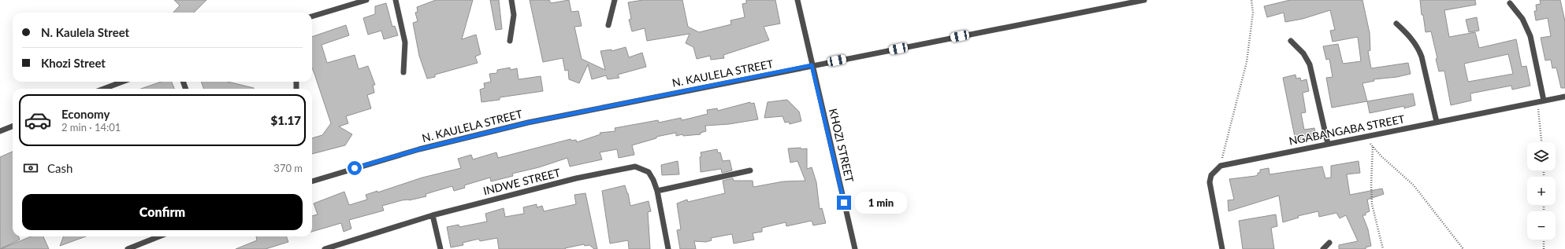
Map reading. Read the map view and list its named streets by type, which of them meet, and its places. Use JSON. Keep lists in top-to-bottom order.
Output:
{
  "streets": {
    "street": [
      "N. KAULELA STREET",
      "NGABANGABA STREET",
      "KHOZI STREET",
      "INDWE STREET"
    ]
  },
  "crossings": [
    ["N. KAULELA STREET", "KHOZI STREET"]
  ],
  "page": {
    "banner": ["N. Kaulela Street", "Khozi Street"],
    "list": [
      {
        "name": "Economy",
        "note": "2 min · 14:01",
        "value": "$1.17"
      }
    ],
    "map_buttons": ["+", "−"],
    "pay": ["Cash", "370 m"],
    "buttons": "Confirm",
    "bubble": "1 min"
  }
}
